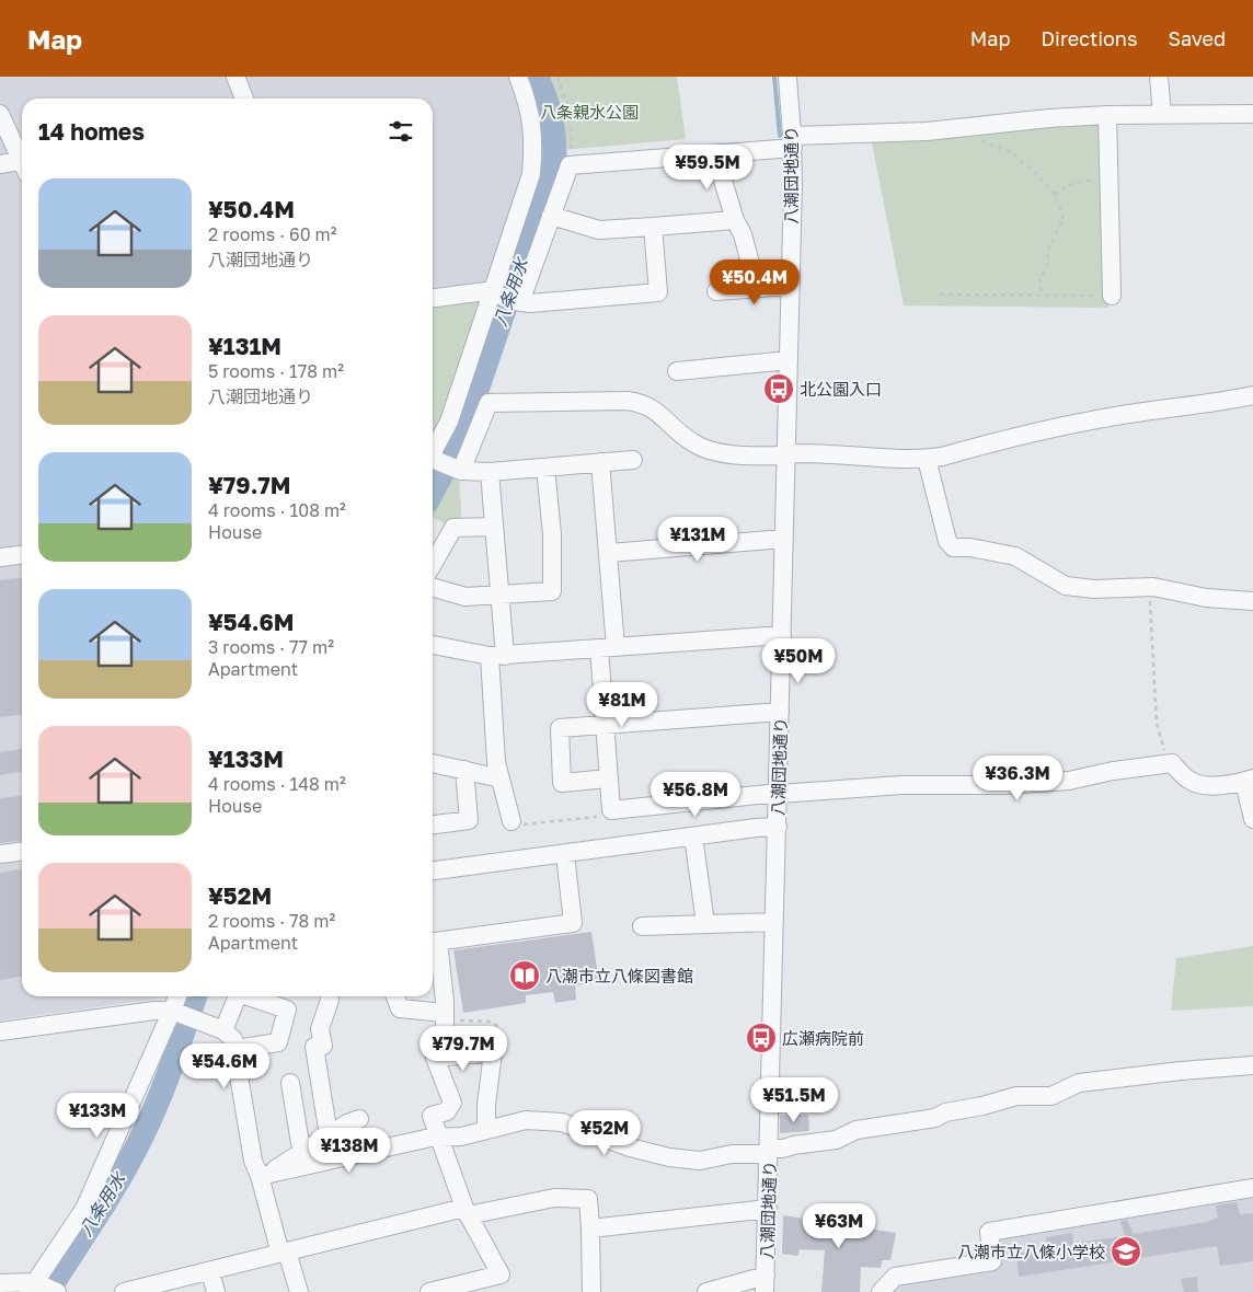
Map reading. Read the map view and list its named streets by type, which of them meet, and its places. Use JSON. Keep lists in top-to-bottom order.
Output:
{
  "streets": {
    "street": ["八潮団地通り"]
  },
  "water": ["八条用水"],
  "parks": ["八条親水公園"],
  "places": {
    "bus stop": ["北公園入口", "広瀬病院前"],
    "library": ["八潮市立八條図書館"],
    "school or university": ["八潮市立八條小学校"]
  },
  "page": {
    "header": "Map",
    "nav": ["Map", "Directions", "Saved"],
    "heading": "14 homes",
    "price": [
      "¥59.5M",
      "¥50.4M",
      "¥131M",
      "¥50M",
      "¥81M",
      "¥36.3M",
      "¥56.8M",
      "¥79.7M",
      "¥54.6M",
      "¥51.5M",
      "¥133M",
      "¥52M",
      "¥138M",
      "¥63M"
    ],
    "list": [
      {
        "name": "¥50.4M",
        "note": "2 rooms · 60 m² · 八潮団地通り"
      },
      {
        "name": "¥131M",
        "note": "5 rooms · 178 m² · 八潮団地通り"
      },
      {
        "name": "¥79.7M",
        "note": "4 rooms · 108 m² · House"
      },
      {
        "name": "¥54.6M",
        "note": "3 rooms · 77 m² · Apartment"
      },
      {
        "name": "¥133M",
        "note": "4 rooms · 148 m² · House"
      },
      {
        "name": "¥52M",
        "note": "2 rooms · 78 m² · Apartment"
      }
    ]
  }
}
